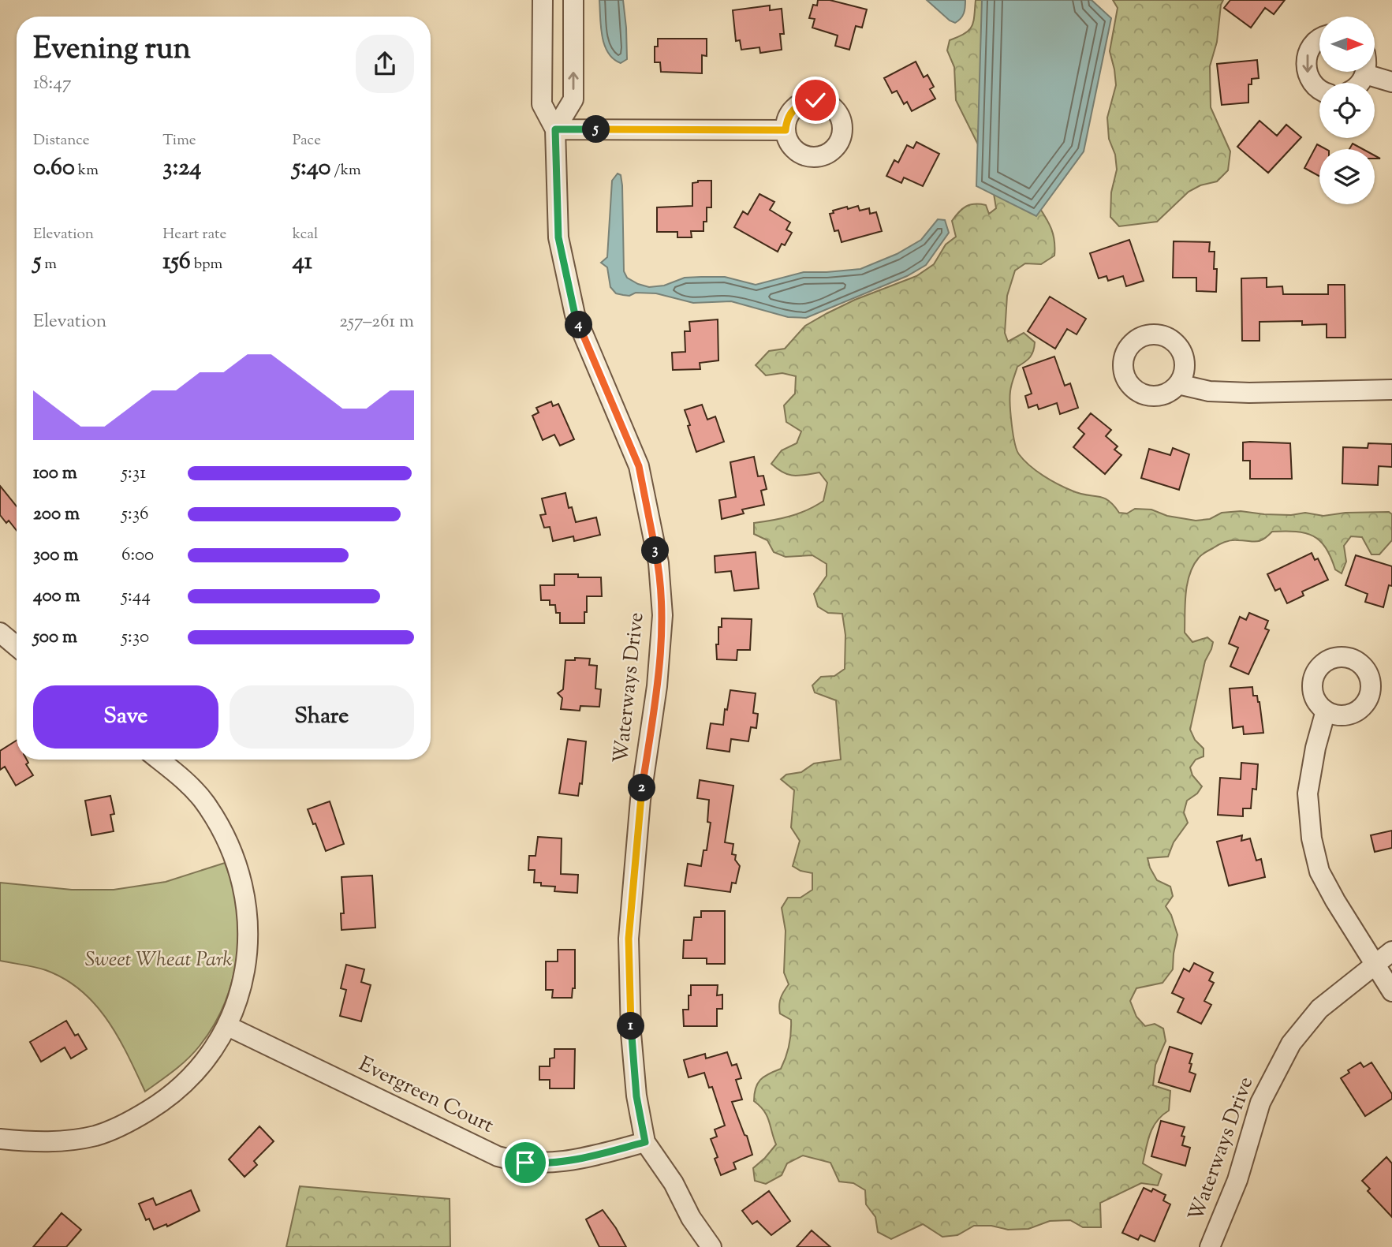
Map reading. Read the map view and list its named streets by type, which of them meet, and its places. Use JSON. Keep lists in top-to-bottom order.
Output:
{
  "streets": {
    "street": ["Waterways Drive", "Evergreen Court"]
  },
  "crossings": [
    ["Waterways Drive", "Evergreen Court"]
  ],
  "parks": ["Sweet Wheat Park"],
  "north": "right",
  "page": {
    "heading": ["Evening run", "18:47"],
    "stats": [
      ["Distance", "0.60 km"],
      ["Time", "3:24"],
      ["Pace", "5:40 /km"],
      ["Elevation", "5 m"],
      ["Heart rate", "156 bpm"],
      ["kcal", "41"]
    ],
    "pins": [
      "5",
      "4",
      "3",
      "2",
      "1"
    ],
    "chart": ["Elevation", "257–261 m"],
    "list": [
      {
        "name": "100 m",
        "note": "5:31"
      },
      {
        "name": "200 m",
        "note": "5:36"
      },
      {
        "name": "300 m",
        "note": "6:00"
      },
      {
        "name": "400 m",
        "note": "5:44"
      },
      {
        "name": "500 m",
        "note": "5:30"
      }
    ],
    "buttons": ["Save", "Share"]
  }
}
